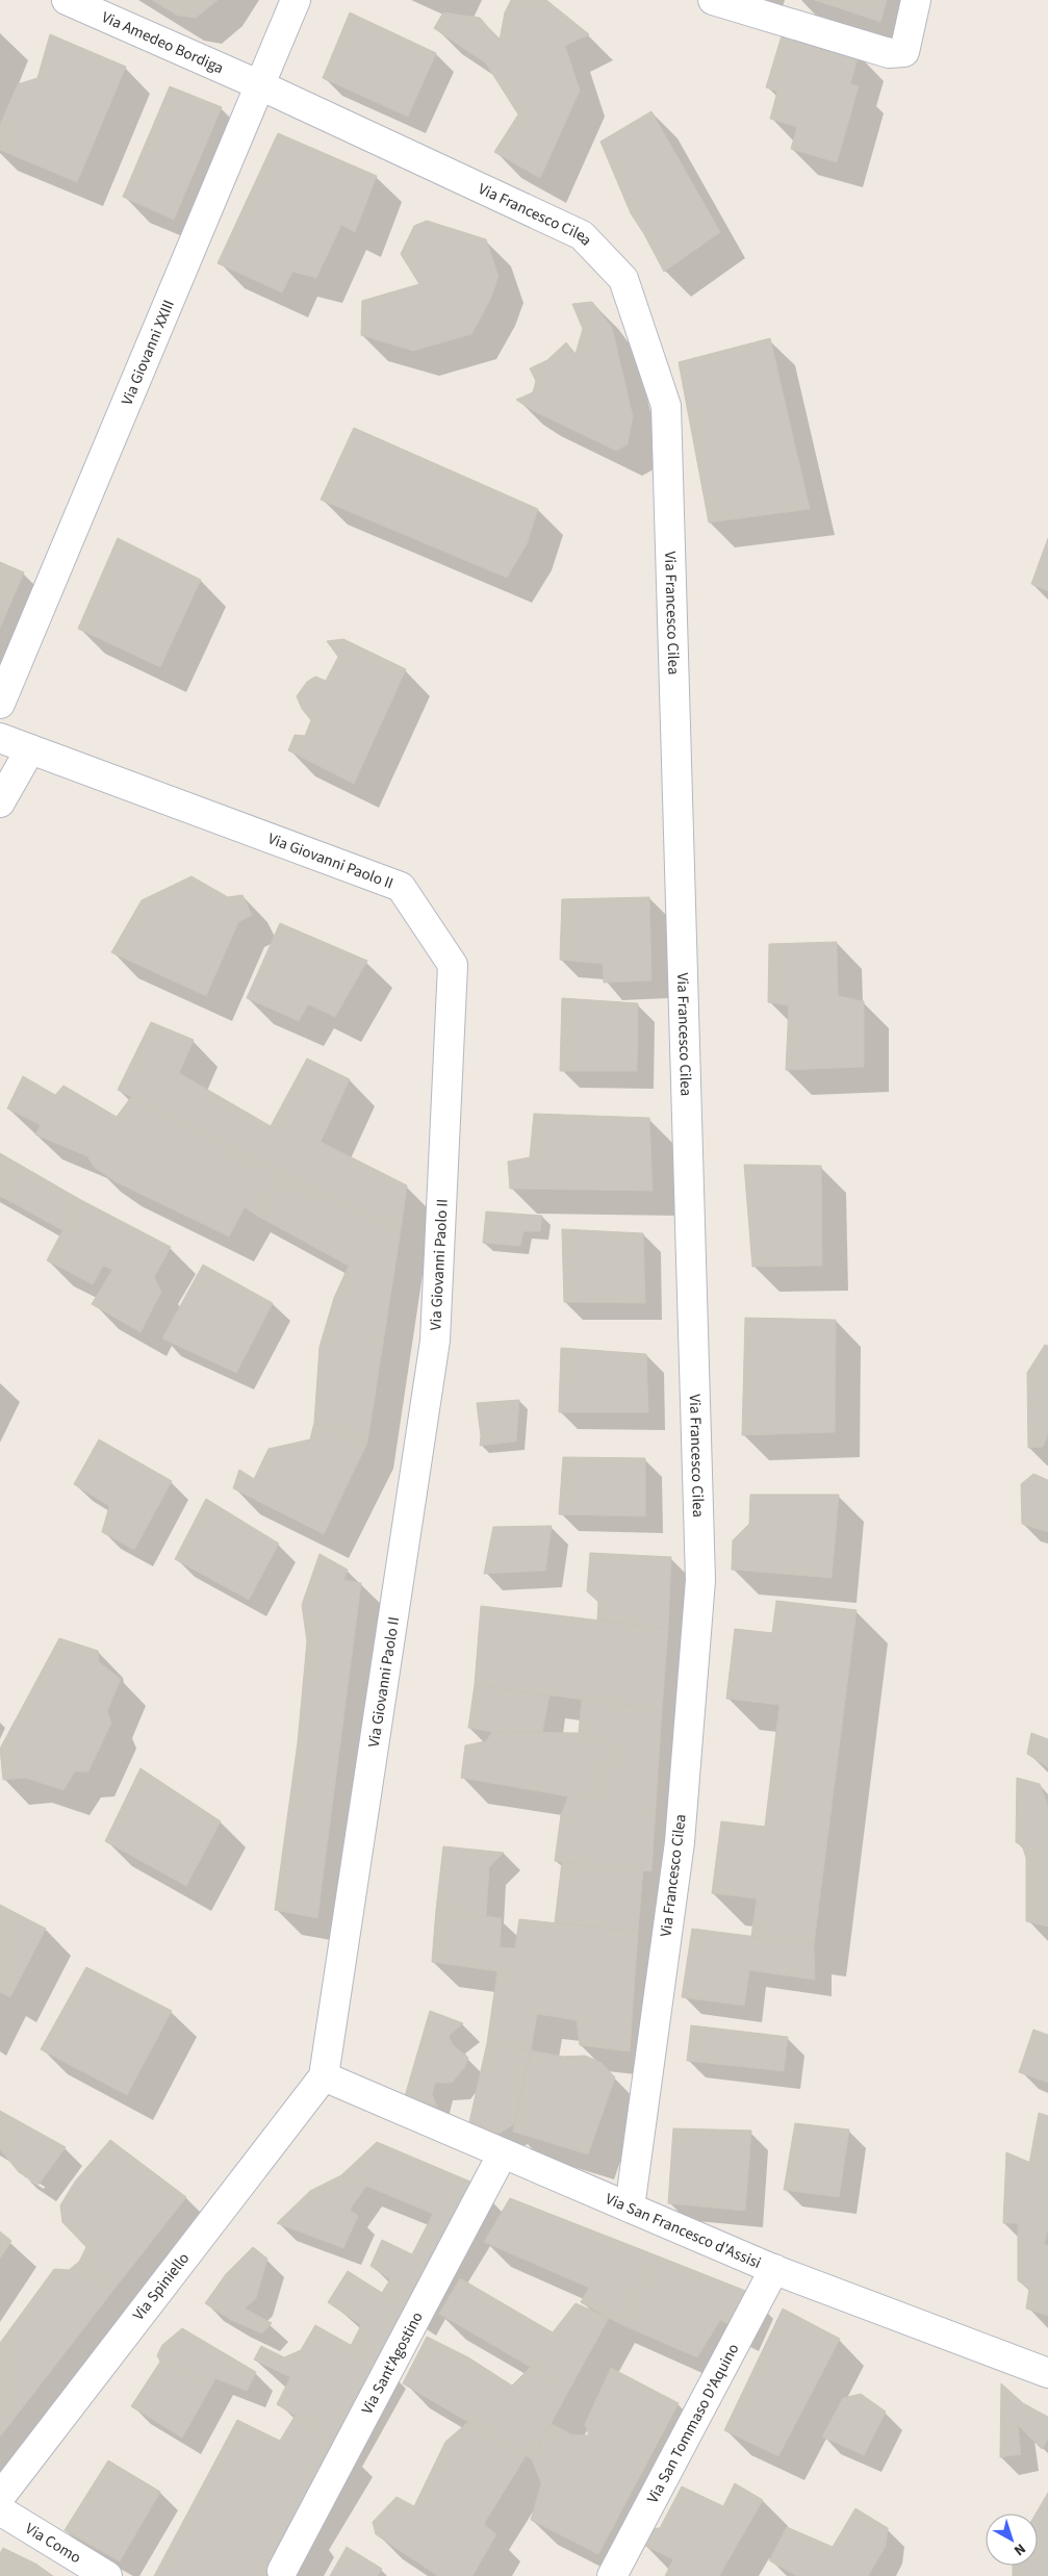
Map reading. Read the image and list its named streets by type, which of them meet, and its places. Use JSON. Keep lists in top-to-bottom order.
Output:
{
  "streets": {
    "street": [
      "Via Amedeo Bordiga",
      "Via Francesco Cilea",
      "Via Giovanni XXIII",
      "Via Giovanni Paolo II",
      "Via San Francesco d'Assisi",
      "Via Spiniello",
      "Via Sant'Agostino",
      "Via San Tommaso D'Aquino",
      "Via Como"
    ]
  },
  "crossings": [
    ["Via Amedeo Bordiga", "Via Francesco Cilea"],
    ["Via Amedeo Bordiga", "Via Giovanni XXIII"],
    ["Via Francesco Cilea", "Via Giovanni XXIII"],
    ["Via Francesco Cilea", "Via San Francesco d'Assisi"],
    ["Via Giovanni Paolo II", "Via San Francesco d'Assisi"],
    ["Via Giovanni Paolo II", "Via Spiniello"],
    ["Via San Francesco d'Assisi", "Via Spiniello"],
    ["Via San Francesco d'Assisi", "Via Sant'Agostino"],
    ["Via San Francesco d'Assisi", "Via San Tommaso D'Aquino"]
  ],
  "north": "bottom right"
}
